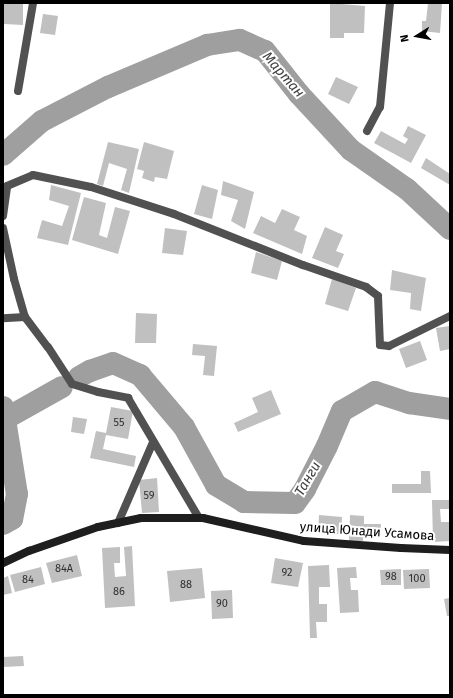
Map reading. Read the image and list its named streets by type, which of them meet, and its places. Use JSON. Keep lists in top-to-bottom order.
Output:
{
  "streets": {
    "street": ["улица Юнади Усамова"]
  },
  "water": ["Мартан", "Танги"],
  "house_numbers": [
    "55",
    "59",
    "84А",
    "92",
    "98",
    "100",
    "84",
    "88",
    "86",
    "90"
  ],
  "north": "left"
}
